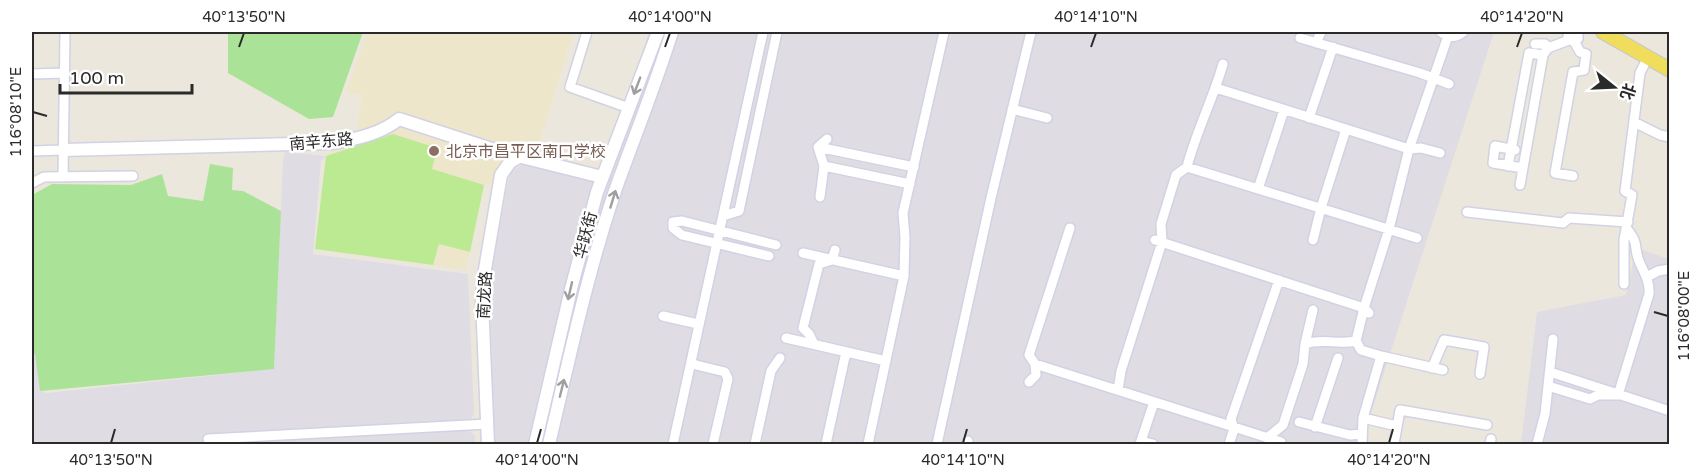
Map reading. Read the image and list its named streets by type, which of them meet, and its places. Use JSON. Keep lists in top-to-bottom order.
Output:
{
  "streets": {
    "street": ["南辛东路", "华跃街", "南龙路"]
  },
  "crossings": [
    ["南辛东路", "华跃街"],
    ["南辛东路", "南龙路"]
  ],
  "places": ["北京市昌平区南口学校"],
  "scale_bar": "100 m",
  "north": "right",
  "coordinates": [
    "40°13'50\"N",
    "40°14'00\"N",
    "40°14'10\"N",
    "40°14'20\"N",
    "116°08'10\"E",
    "116°08'00\"E"
  ]
}
